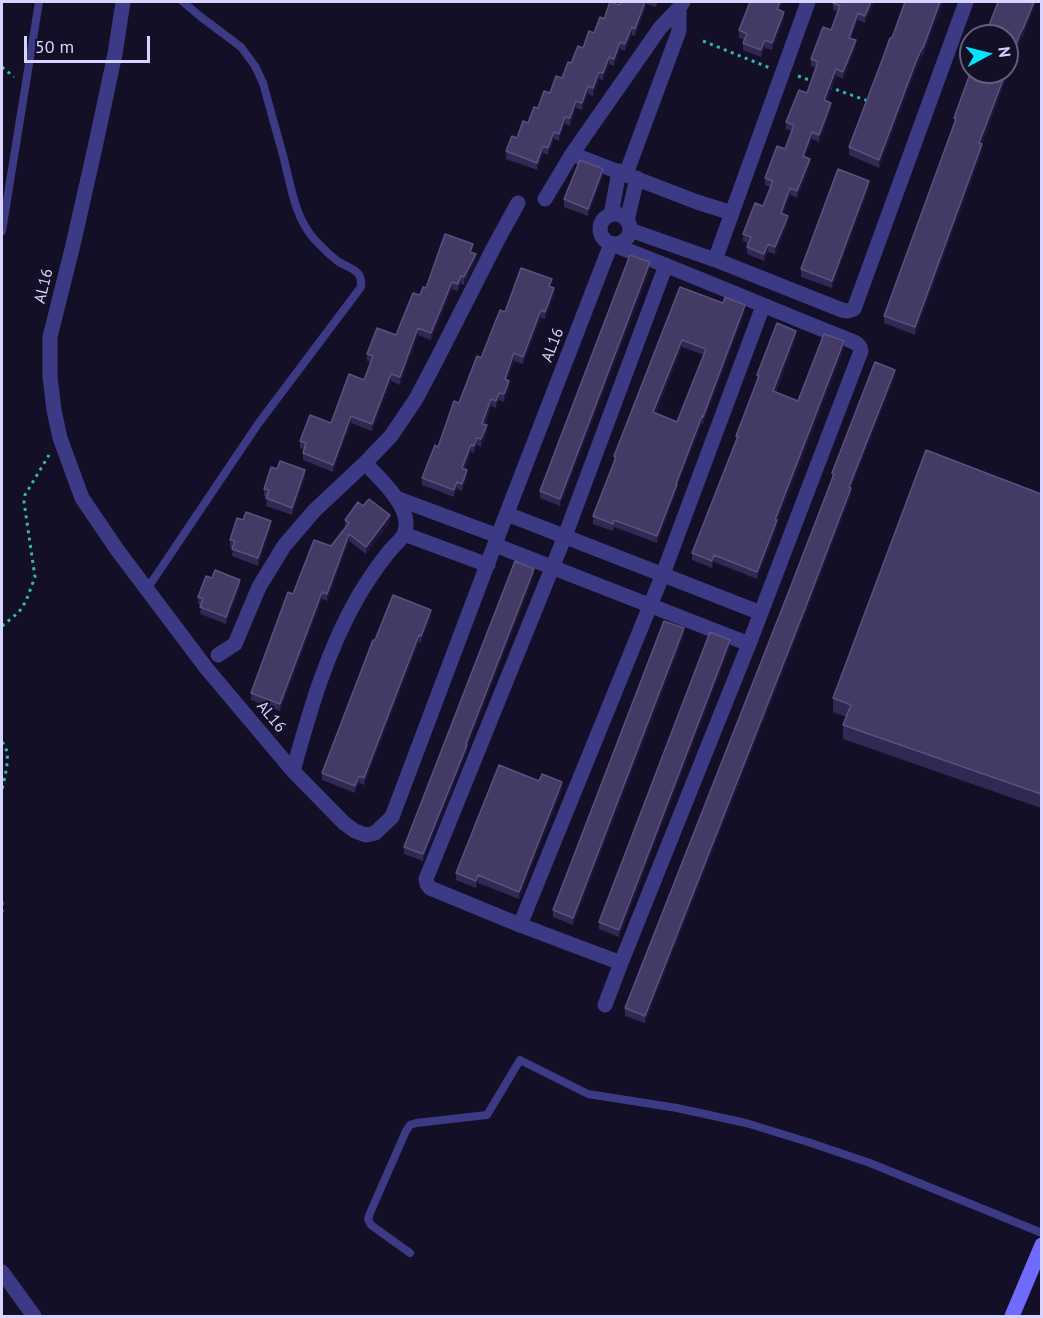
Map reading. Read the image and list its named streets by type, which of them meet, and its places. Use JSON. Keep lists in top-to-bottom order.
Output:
{
  "streets": {
    "street": ["AL16"]
  },
  "scale_bar": "50 m",
  "north": "right"
}
